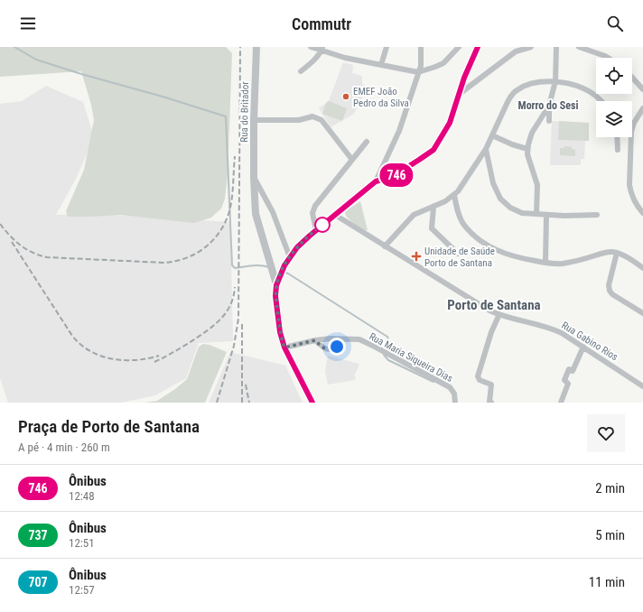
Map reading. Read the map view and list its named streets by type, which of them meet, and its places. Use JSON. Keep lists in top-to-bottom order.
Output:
{
  "streets": {
    "street": ["Rua do Britador", "Rua Gabino Rios", "Rua Maria Siqueira Dias"]
  },
  "districts": ["Morro do Sesi", "Porto de Santana"],
  "places": {
    "other": ["EMEF João Pedro da Silva"],
    "health": ["Unidade de Saúde Porto de Santana"]
  },
  "lines": ["bus line 746"],
  "page": {
    "header": "Commutr",
    "on_map": "746",
    "heading": ["Praça de Porto de Santana", "A pé · 4 min · 260 m"],
    "list": [
      {
        "mark": "746",
        "name": "Ônibus",
        "note": "12:48",
        "value": "2 min"
      },
      {
        "mark": "737",
        "name": "Ônibus",
        "note": "12:51",
        "value": "5 min"
      },
      {
        "mark": "707",
        "name": "Ônibus",
        "note": "12:57",
        "value": "11 min"
      }
    ]
  }
}
